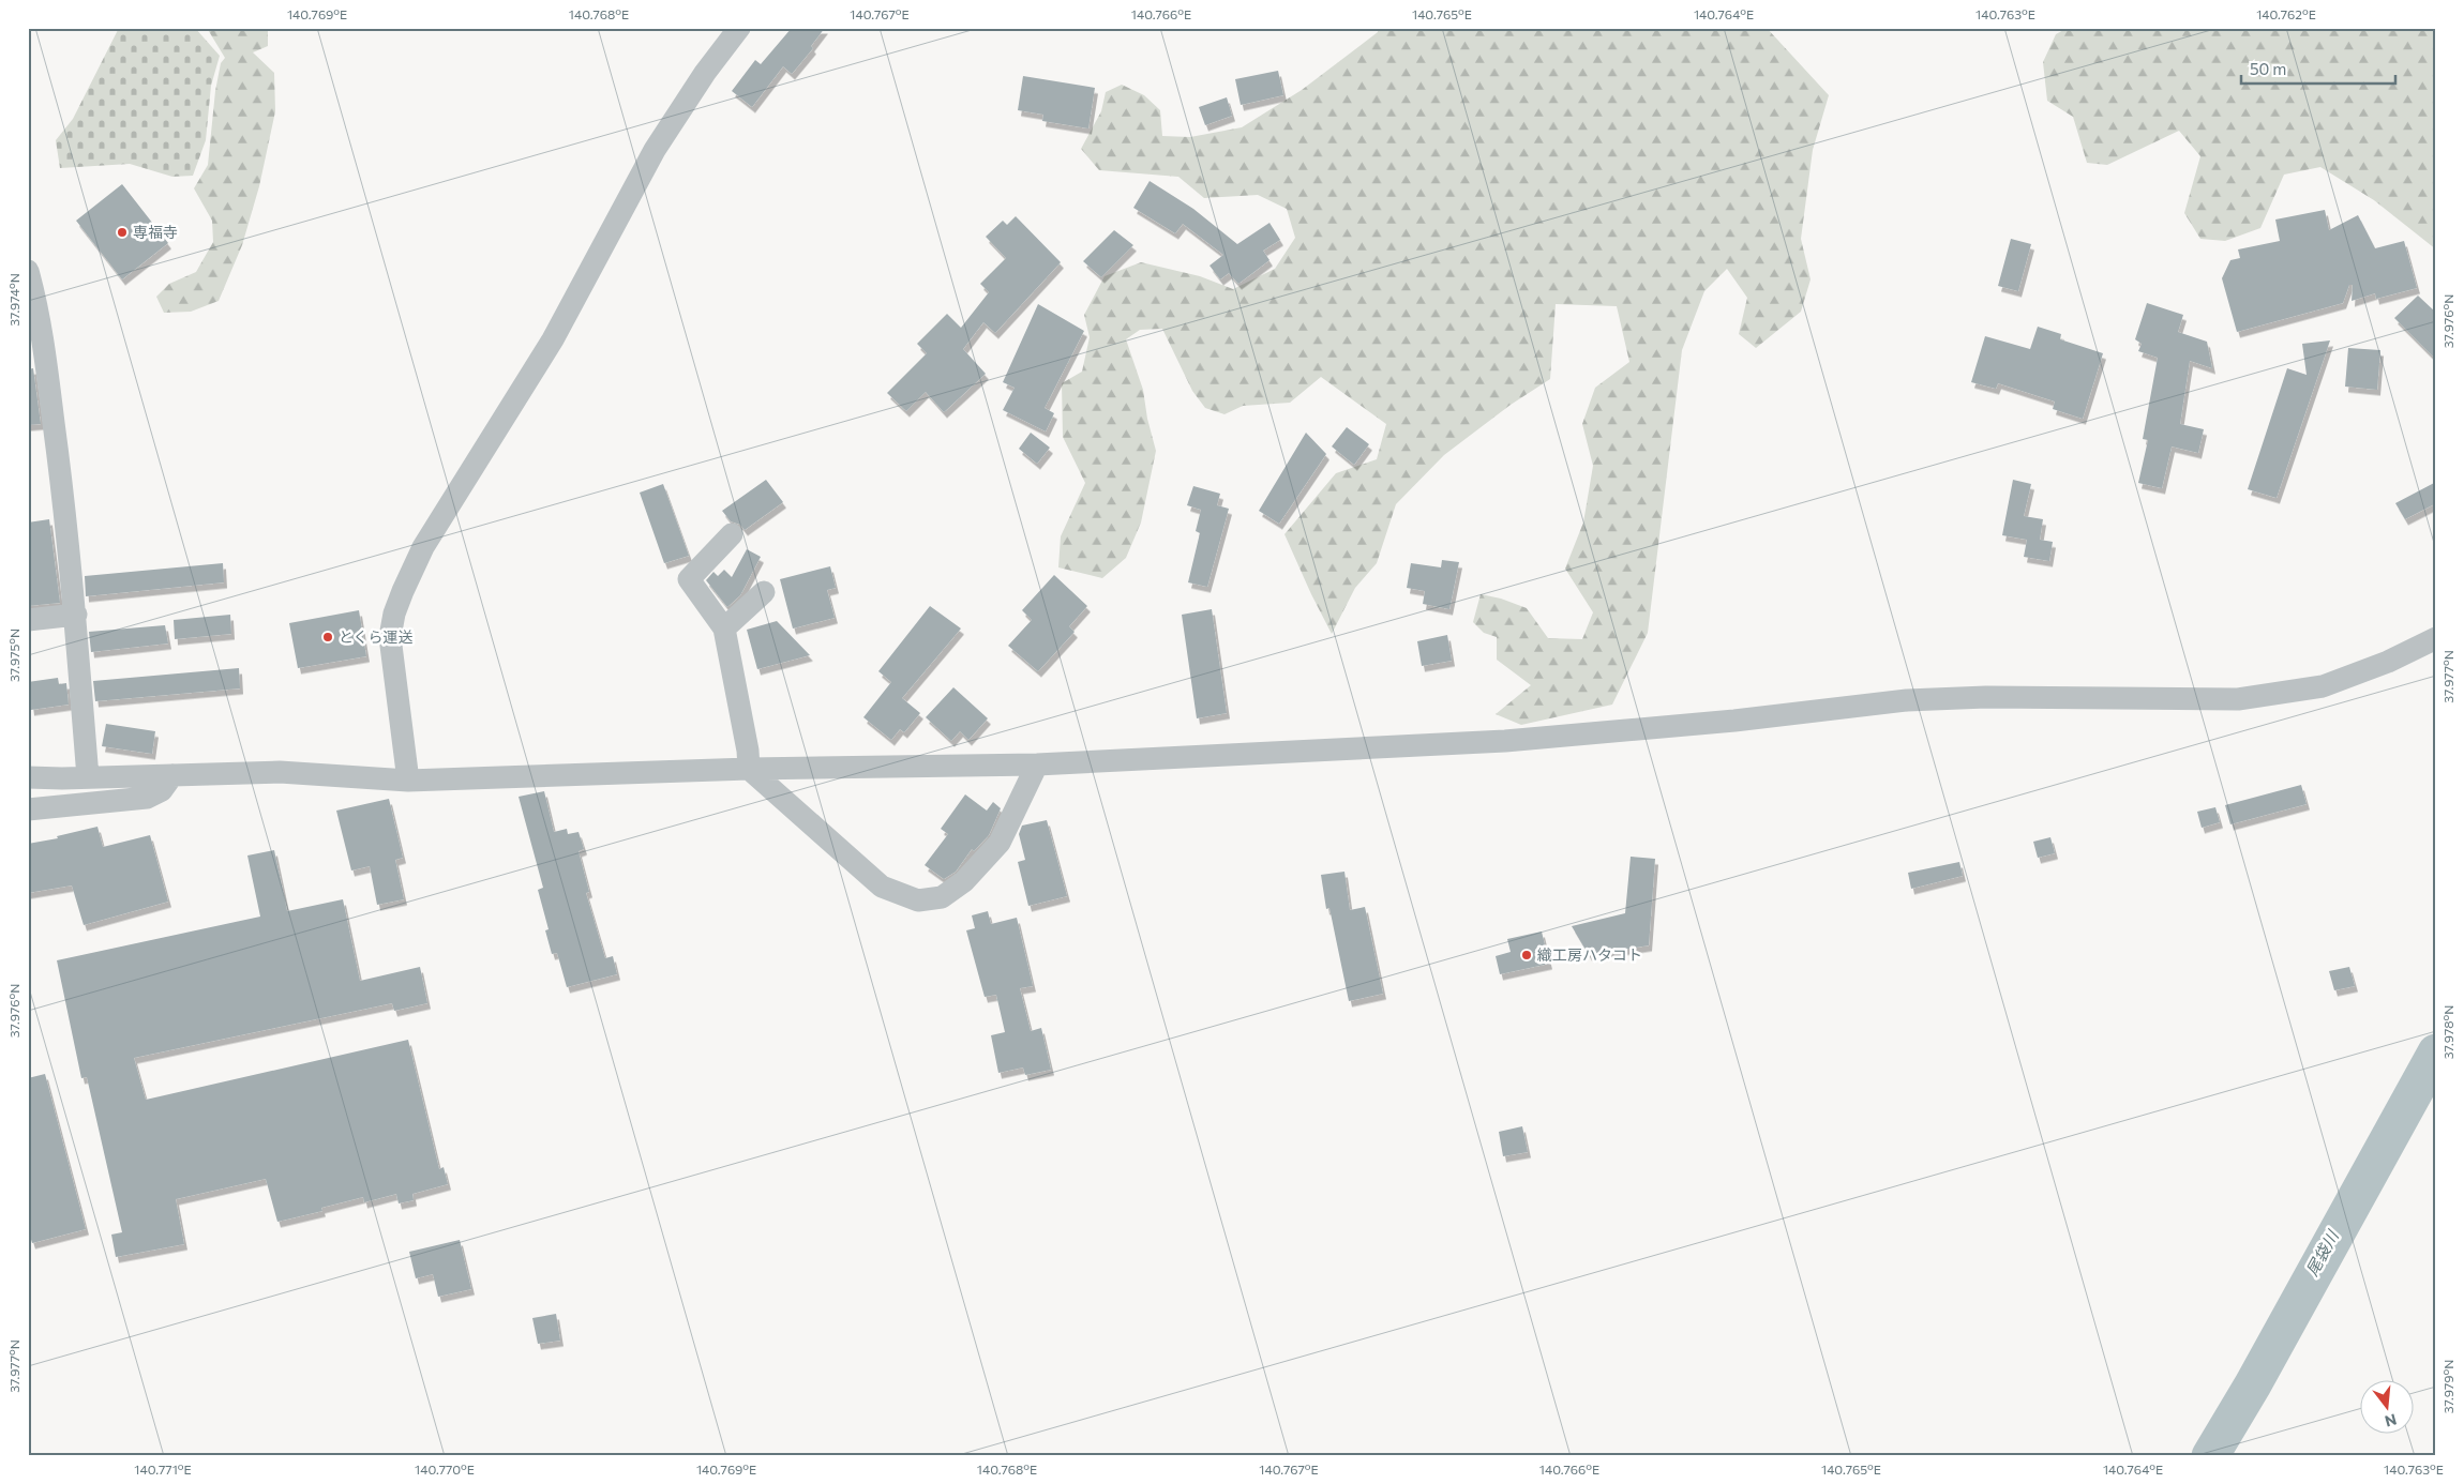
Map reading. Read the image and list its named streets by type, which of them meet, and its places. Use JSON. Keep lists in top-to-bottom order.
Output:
{
  "water": ["尾袋川"],
  "places": ["専福寺", "とくら運送", "織工房ハタコト"],
  "scale_bar": "50 m",
  "north": "bottom",
  "coordinates": [
    "140.769°E",
    "140.768°E",
    "140.767°E",
    "140.766°E",
    "140.765°E",
    "140.764°E",
    "140.763°E",
    "140.762°E",
    "37.974°N",
    "37.976°N",
    "37.975°N",
    "37.977°N",
    "37.978°N",
    "37.979°N",
    "140.771°E",
    "140.770°E"
  ]
}
